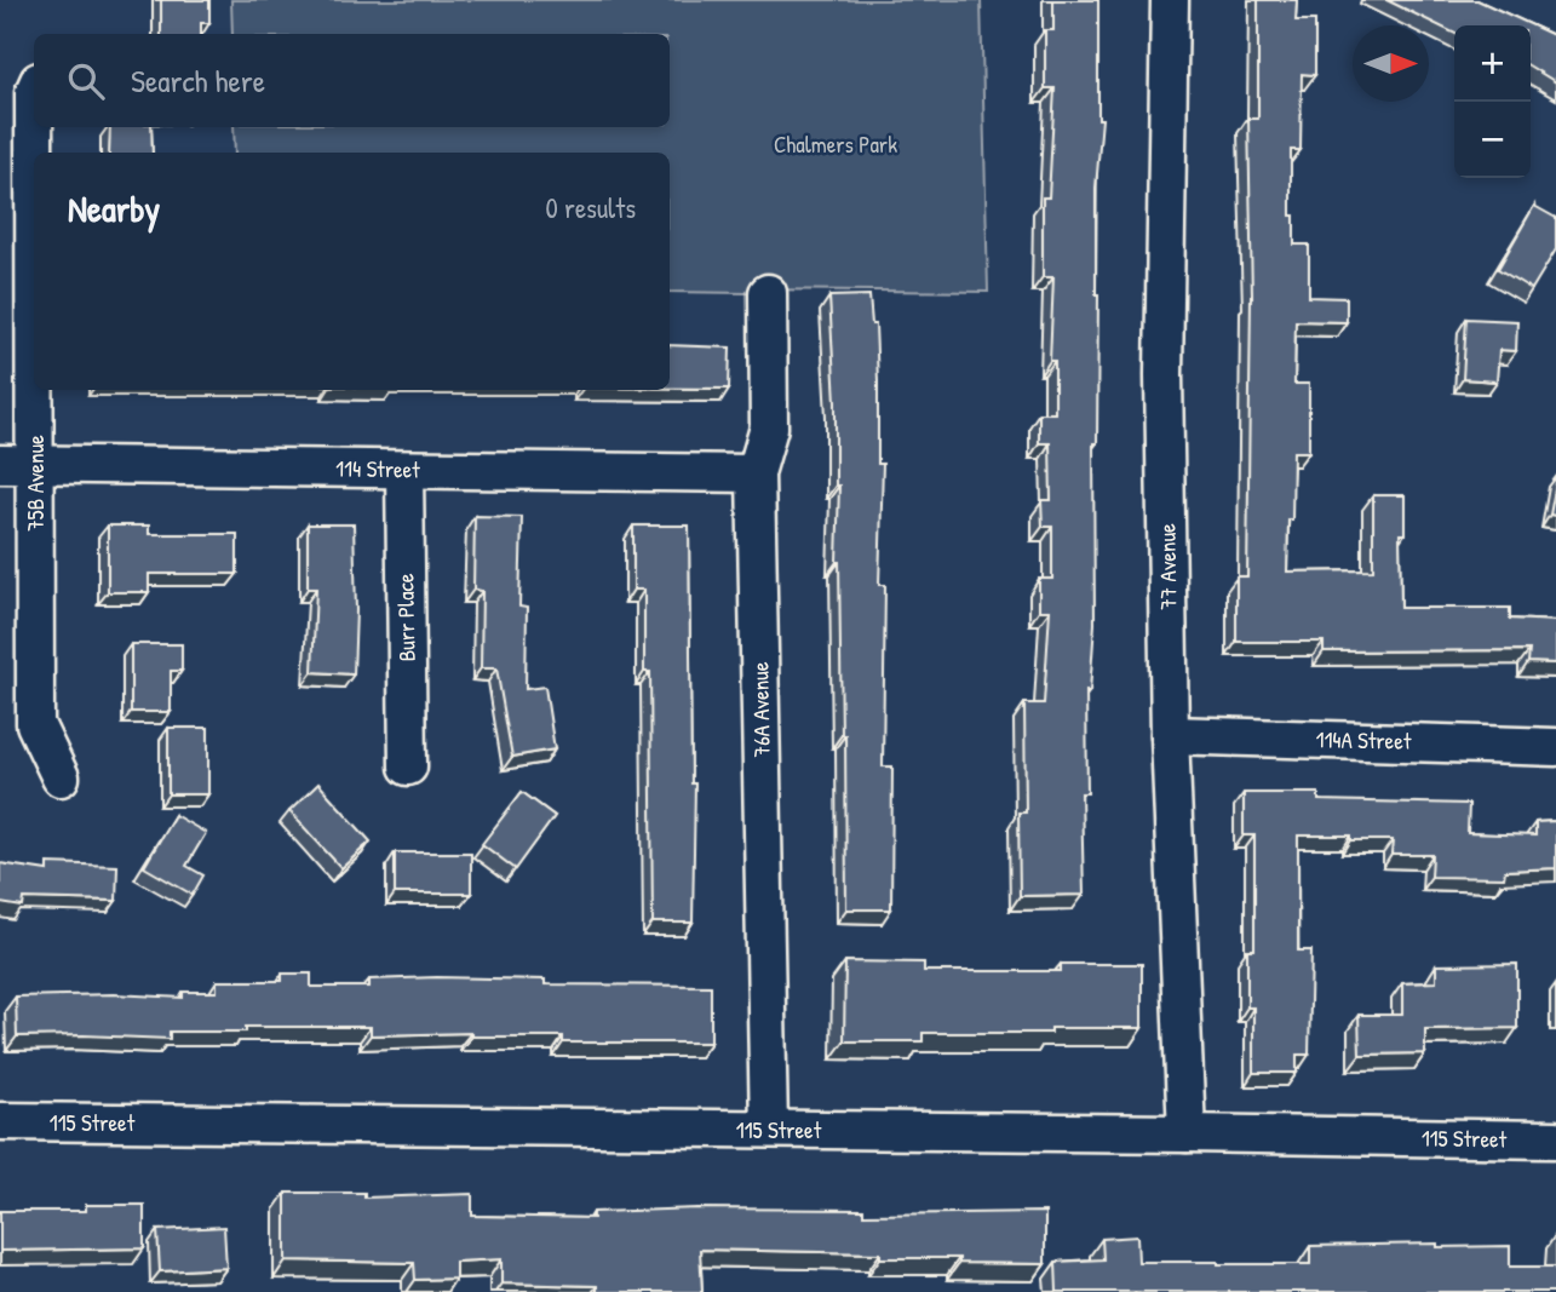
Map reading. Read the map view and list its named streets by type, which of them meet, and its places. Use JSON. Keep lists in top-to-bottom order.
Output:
{
  "streets": {
    "street": [
      "114 Street",
      "75B Avenue",
      "77 Avenue",
      "Burr Place",
      "76A Avenue",
      "114A Street",
      "115 Street"
    ]
  },
  "crossings": [
    ["114 Street", "75B Avenue"],
    ["114 Street", "Burr Place"],
    ["114 Street", "76A Avenue"],
    ["77 Avenue", "114A Street"],
    ["77 Avenue", "115 Street"],
    ["76A Avenue", "115 Street"]
  ],
  "parks": ["Chalmers Park"],
  "north": "right",
  "page": {
    "map_buttons": ["+", "−"],
    "search": "Search here",
    "heading": ["Nearby", "0 results"]
  }
}
